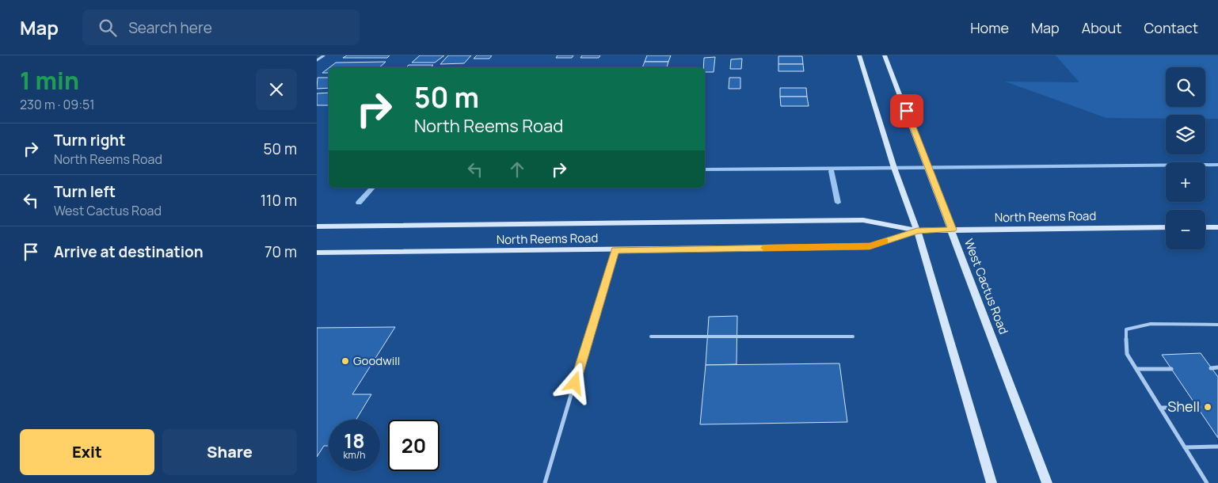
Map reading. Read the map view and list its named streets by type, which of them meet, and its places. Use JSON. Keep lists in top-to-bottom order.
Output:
{
  "streets": {
    "main road": ["North Reems Road", "West Cactus Road"]
  },
  "crossings": [
    ["North Reems Road", "West Cactus Road"]
  ],
  "places": ["Goodwill", "Shell"],
  "page": {
    "header": "Map",
    "search": "Search here",
    "nav": [
      "Home",
      "Map",
      "About",
      "Contact"
    ],
    "heading": ["1 min", "230 m · 09:51"],
    "map_buttons": ["+", "−"],
    "turn": ["50 m", "North Reems Road"],
    "list": [
      {
        "name": "Turn right",
        "note": "North Reems Road",
        "value": "50 m"
      },
      {
        "name": "Turn left",
        "note": "West Cactus Road",
        "value": "110 m"
      },
      {
        "name": "Arrive at destination",
        "value": "70 m"
      }
    ],
    "speed": "18 km/h",
    "limit": "20",
    "buttons": ["Exit", "Share"]
  }
}
